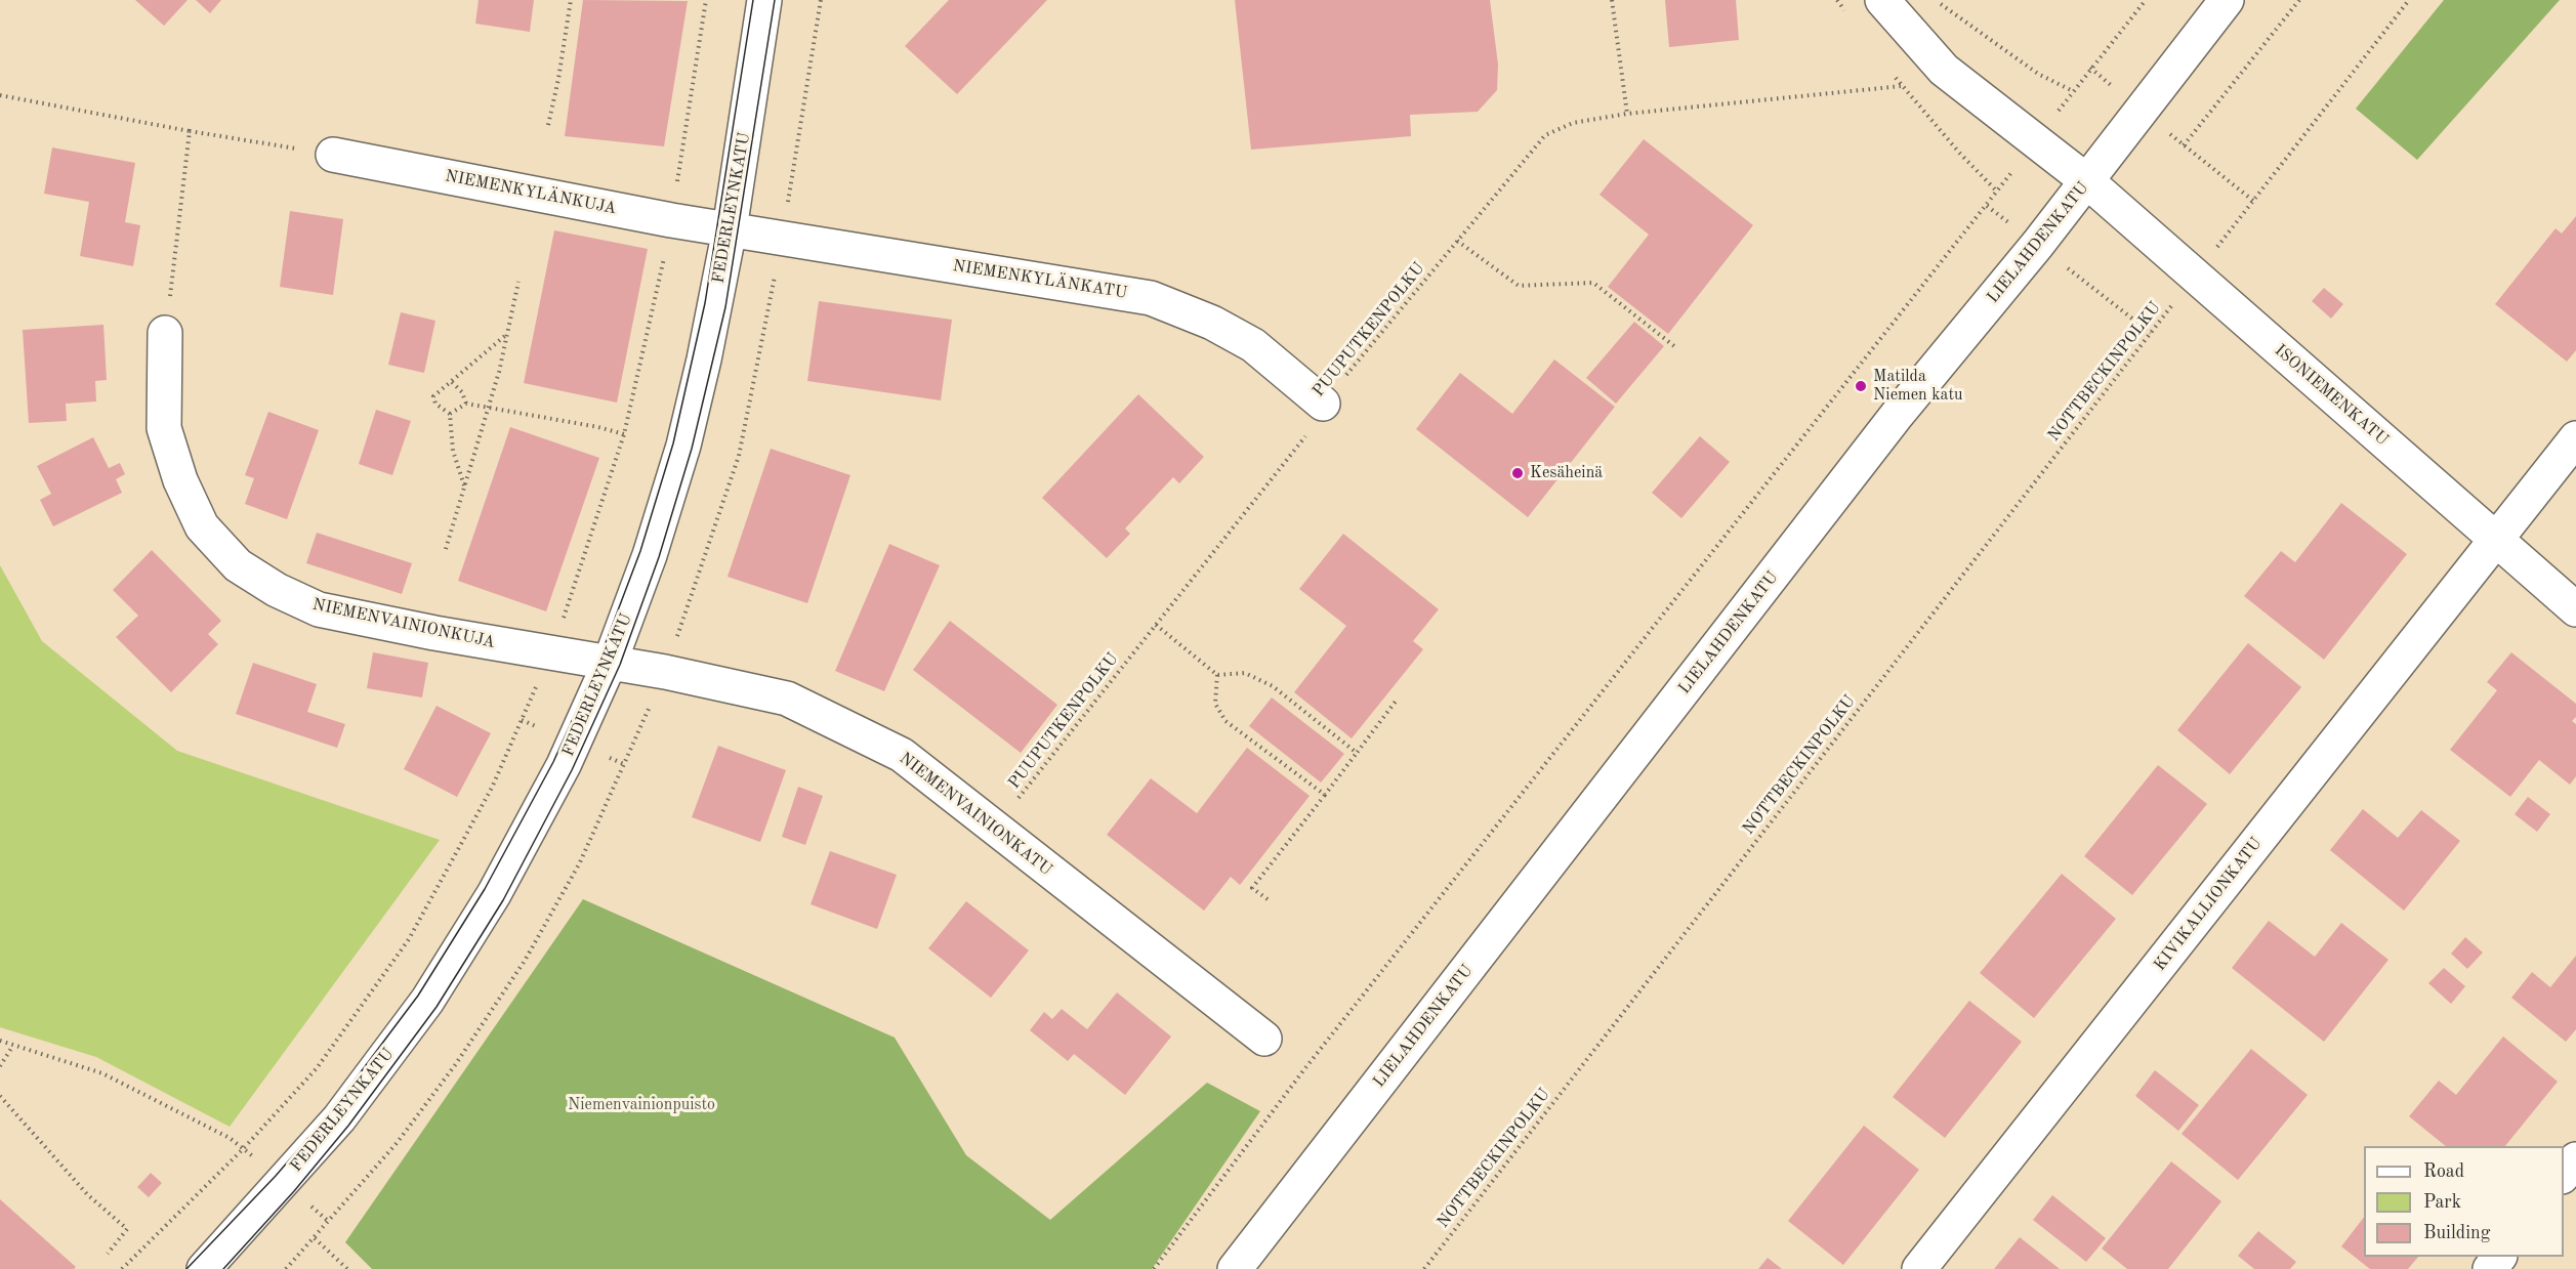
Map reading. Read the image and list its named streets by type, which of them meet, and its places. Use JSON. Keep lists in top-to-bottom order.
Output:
{
  "streets": {
    "street": [
      "NIEMENKYLÄNKUJA",
      "FEDERLEYNKATU",
      "LIELAHDENKATU",
      "NIEMENKYLÄNKATU",
      "ISONIEMENKATU",
      "NIEMENVAINIONKUJA",
      "NIEMENVAINIONKATU",
      "KIVIKALLIONKATU"
    ],
    "path": ["PUUPUTKENPOLKU", "NOTTBECKINPOLKU"]
  },
  "crossings": [
    ["NIEMENKYLÄNKUJA", "FEDERLEYNKATU"],
    ["NIEMENKYLÄNKUJA", "NIEMENKYLÄNKATU"],
    ["FEDERLEYNKATU", "NIEMENKYLÄNKATU"],
    ["FEDERLEYNKATU", "NIEMENVAINIONKUJA"],
    ["FEDERLEYNKATU", "NIEMENVAINIONKATU"],
    ["LIELAHDENKATU", "ISONIEMENKATU"],
    ["NIEMENKYLÄNKATU", "PUUPUTKENPOLKU"],
    ["PUUPUTKENPOLKU", "NIEMENVAINIONKATU"],
    ["NOTTBECKINPOLKU", "ISONIEMENKATU"],
    ["ISONIEMENKATU", "KIVIKALLIONKATU"],
    ["NIEMENVAINIONKUJA", "NIEMENVAINIONKATU"]
  ],
  "parks": ["Niemenvainionpuisto"],
  "places": ["Matilda Niemen katu", "Kesäheinä"],
  "legend": ["Road", "Park", "Building"]
}
